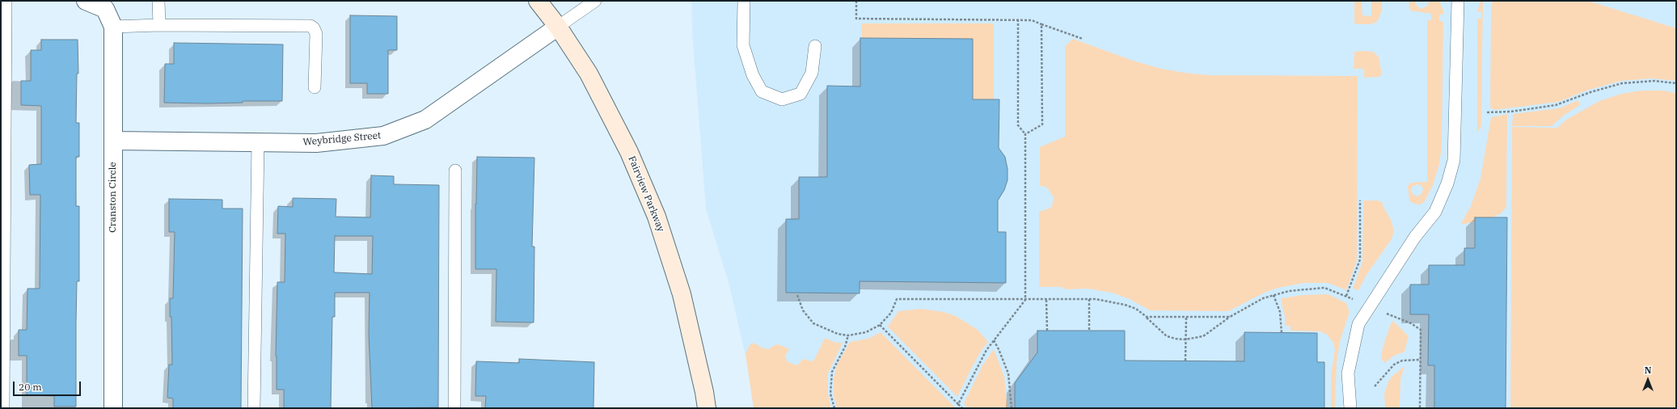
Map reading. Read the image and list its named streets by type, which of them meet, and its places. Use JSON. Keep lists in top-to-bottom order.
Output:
{
  "streets": {
    "main road": ["Fairview Parkway"],
    "street": ["Weybridge Street", "Cranston Circle"]
  },
  "crossings": [
    ["Weybridge Street", "Fairview Parkway"],
    ["Weybridge Street", "Cranston Circle"]
  ],
  "scale_bar": "20 m",
  "north": "top"
}
